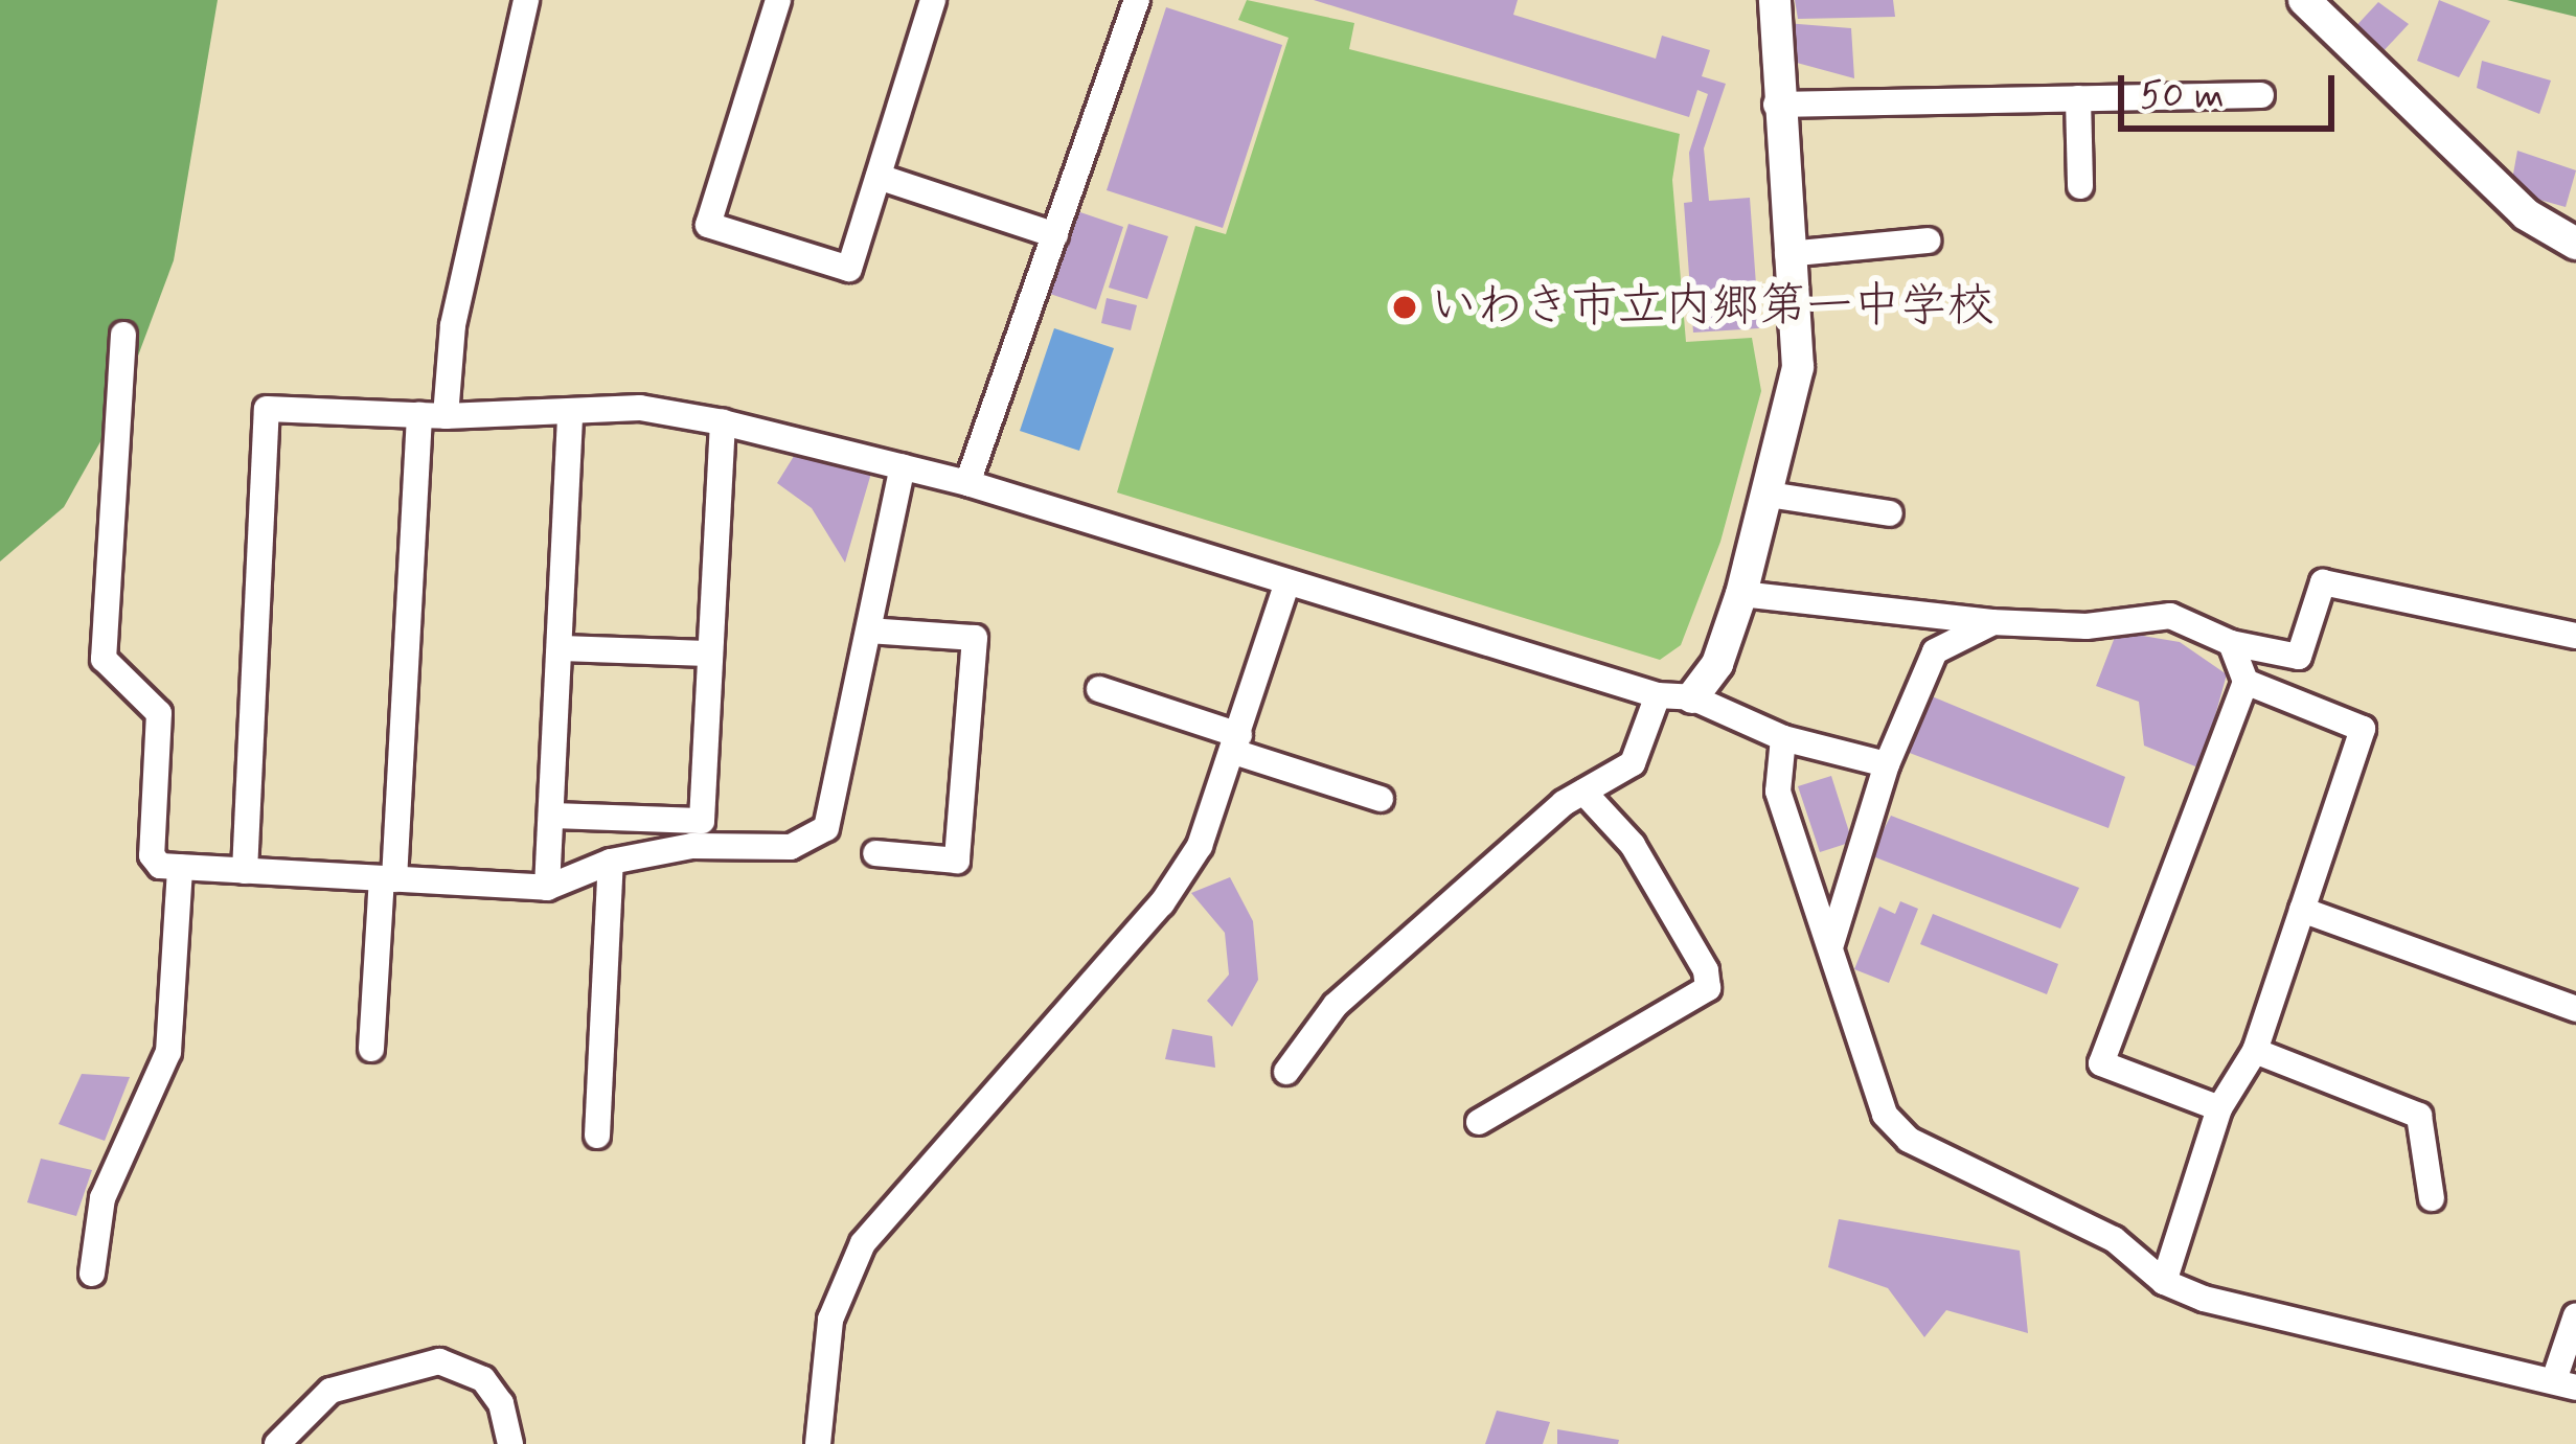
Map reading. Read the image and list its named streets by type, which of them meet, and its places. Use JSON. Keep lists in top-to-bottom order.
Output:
{
  "places": ["いわき市立内郷第一中学校"],
  "scale_bar": "50 m"
}
